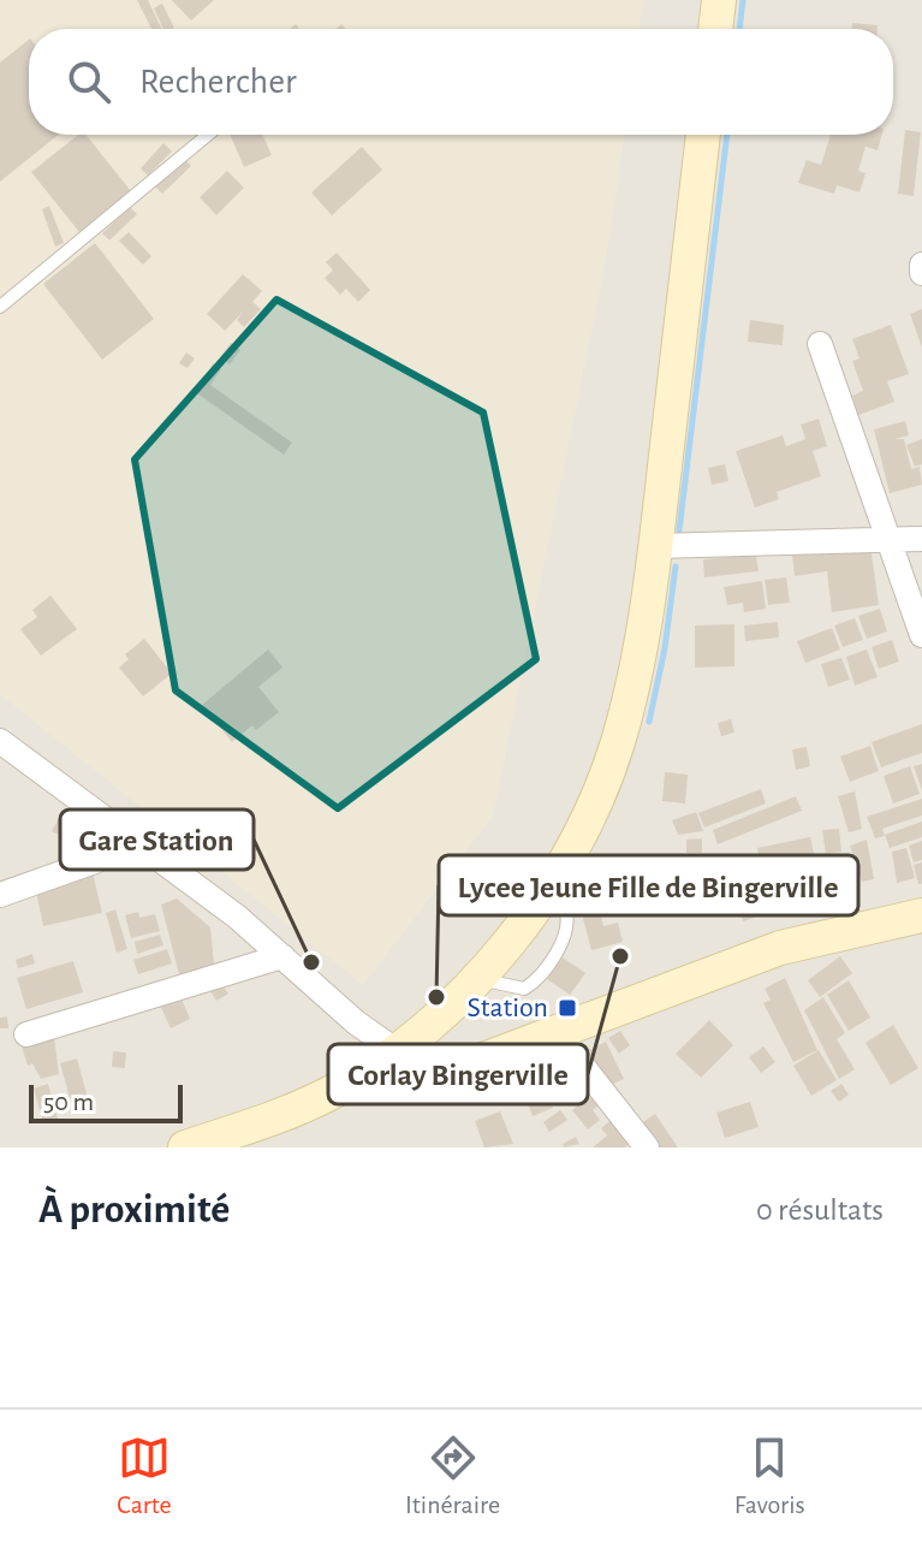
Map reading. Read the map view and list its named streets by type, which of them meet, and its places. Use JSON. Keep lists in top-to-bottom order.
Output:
{
  "places": {
    "other": ["Corlay Bingerville", "Gare Station", "Lycee Jeune Fille de Bingerville"],
    "transit": ["Station"]
  },
  "scale_bar": "50 m",
  "page": {
    "search": "Rechercher",
    "scale": "50 m",
    "heading": ["À proximité", "0 résultats"],
    "nav": ["Carte", "Itinéraire", "Favoris"]
  }
}
